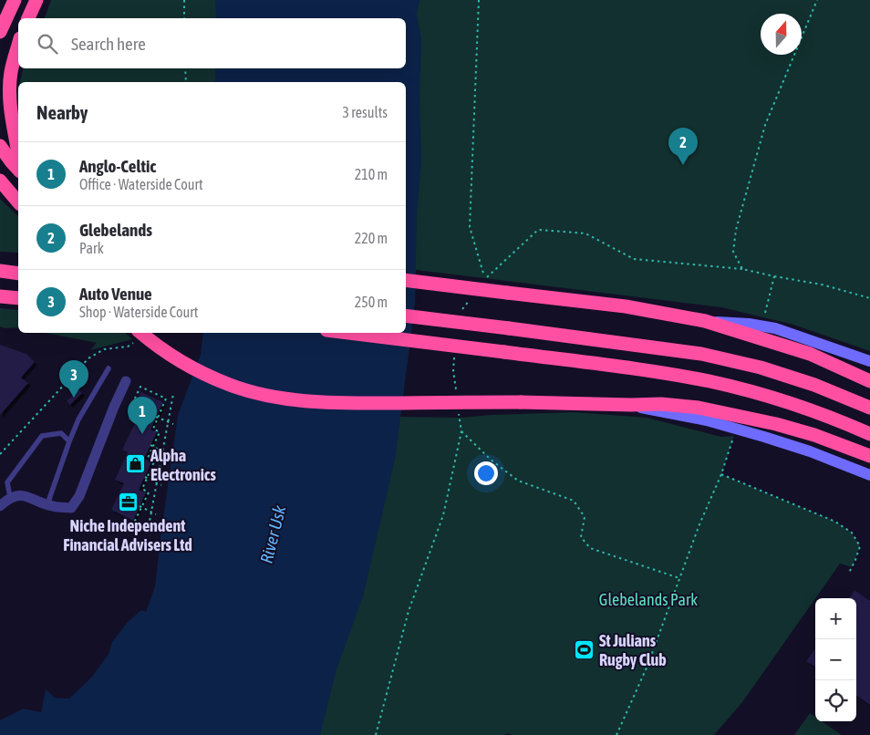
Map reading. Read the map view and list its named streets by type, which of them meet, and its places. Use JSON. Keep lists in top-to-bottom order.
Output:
{
  "water": ["River Usk"],
  "parks": ["Glebelands Park"],
  "places": {
    "shop": ["Alpha Electronics"],
    "office": ["Niche Independent Financial Advisers Ltd"],
    "sports": ["St Julians Rugby Club"]
  },
  "north": "top",
  "page": {
    "search": "Search here",
    "heading": ["Nearby", "3 results"],
    "pins": ["2", "3", "1"],
    "list": [
      {
        "mark": "1",
        "name": "Anglo-Celtic",
        "note": "Office · Waterside Court",
        "value": "210 m"
      },
      {
        "mark": "2",
        "name": "Glebelands",
        "note": "Park",
        "value": "220 m"
      },
      {
        "mark": "3",
        "name": "Auto Venue",
        "note": "Shop · Waterside Court",
        "value": "250 m"
      }
    ],
    "map_buttons": ["+", "−"]
  }
}
